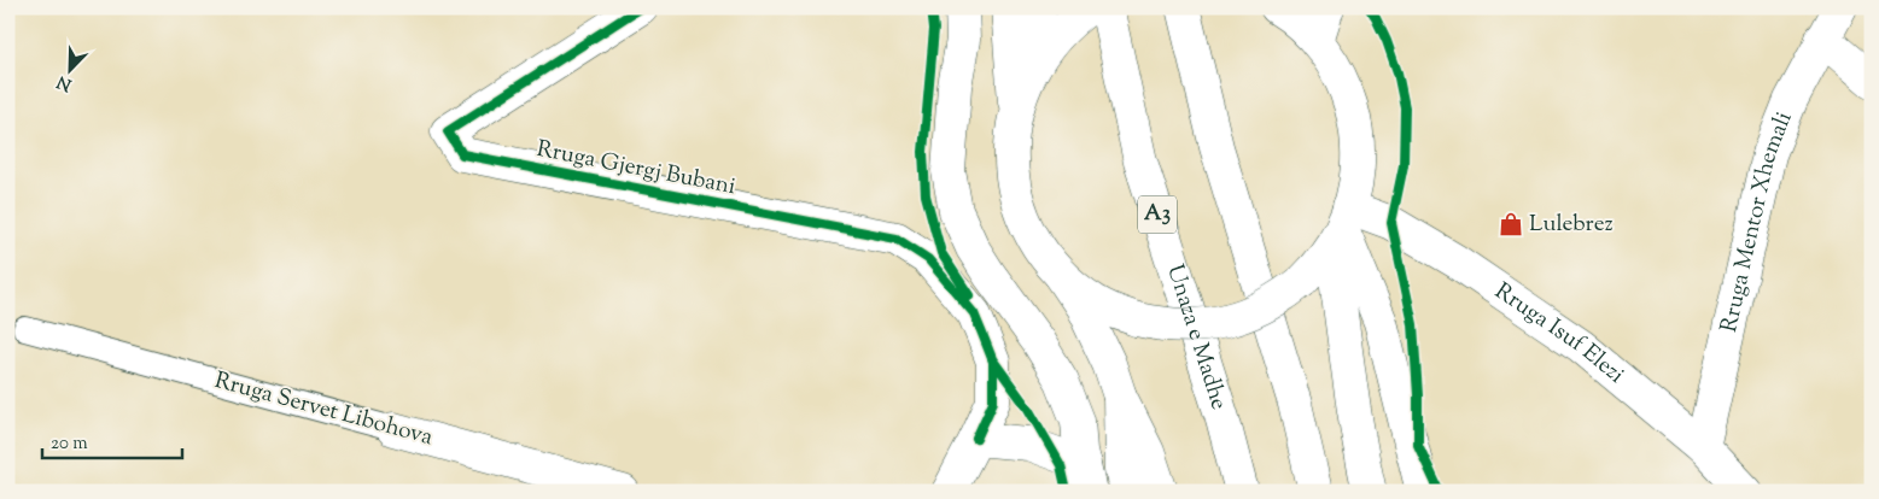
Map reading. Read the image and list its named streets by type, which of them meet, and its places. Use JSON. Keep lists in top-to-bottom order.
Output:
{
  "streets": {
    "main road": [
      "Rruga Gjergj Bubani",
      "A3",
      "Rruga Mentor Xhemali",
      "Rruga Isuf Elezi",
      "Unaza e Madhe",
      "Rruga Servet Libohova"
    ]
  },
  "crossings": [
    ["Rruga Mentor Xhemali", "Rruga Isuf Elezi"]
  ],
  "places": {
    "shop": ["Lulebrez"]
  },
  "scale_bar": "20 m",
  "north": "bottom left"
}
